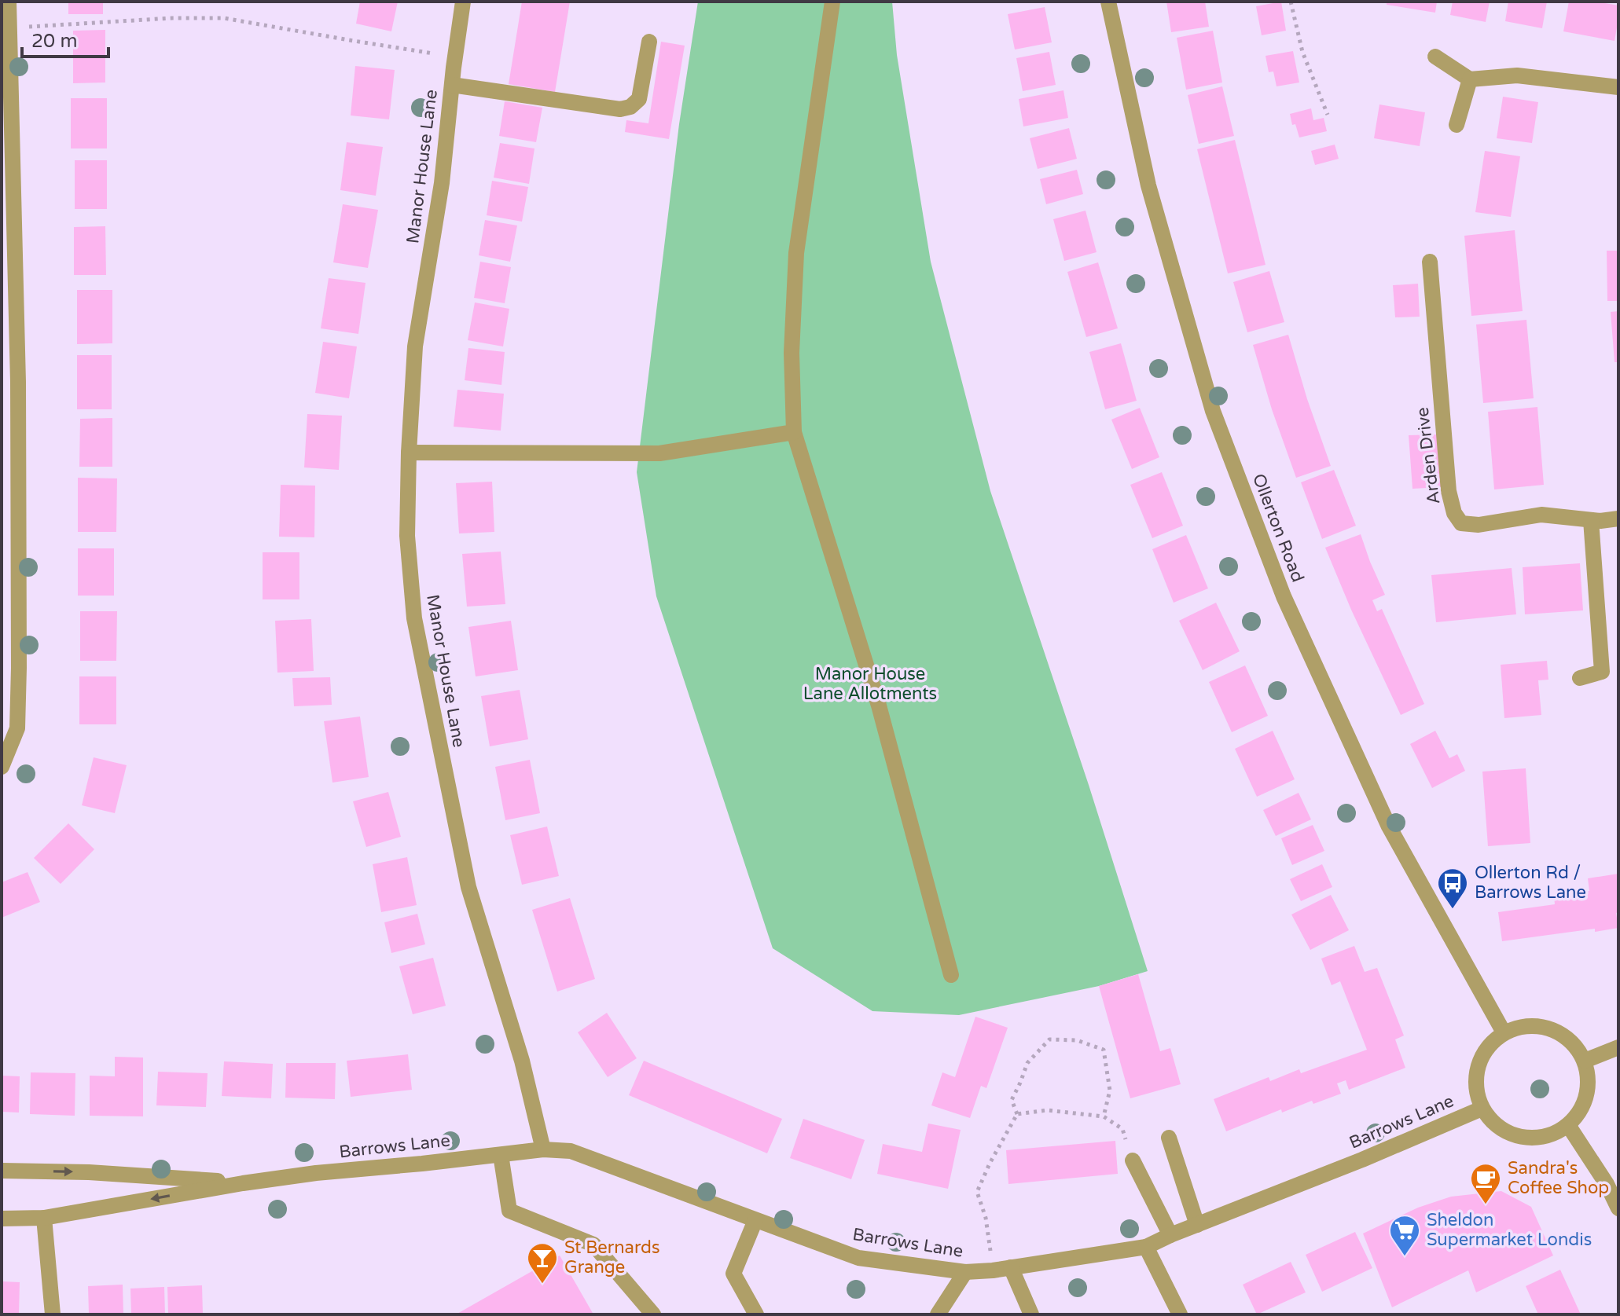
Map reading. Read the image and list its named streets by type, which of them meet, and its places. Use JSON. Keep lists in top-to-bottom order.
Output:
{
  "streets": {
    "street": [
      "Manor House Lane",
      "Arden Drive",
      "Ollerton Road",
      "Barrows Lane"
    ]
  },
  "crossings": [
    ["Manor House Lane", "Barrows Lane"],
    ["Ollerton Road", "Barrows Lane"]
  ],
  "parks": ["Manor House Lane Allotments"],
  "places": {
    "bus stop": ["Ollerton Rd / Barrows Lane"],
    "cafe": ["Sandra's Coffee Shop"],
    "supermarket": ["Sheldon Supermarket Londis"],
    "bar": ["St Bernards Grange"]
  },
  "scale_bar": "20 m"
}
